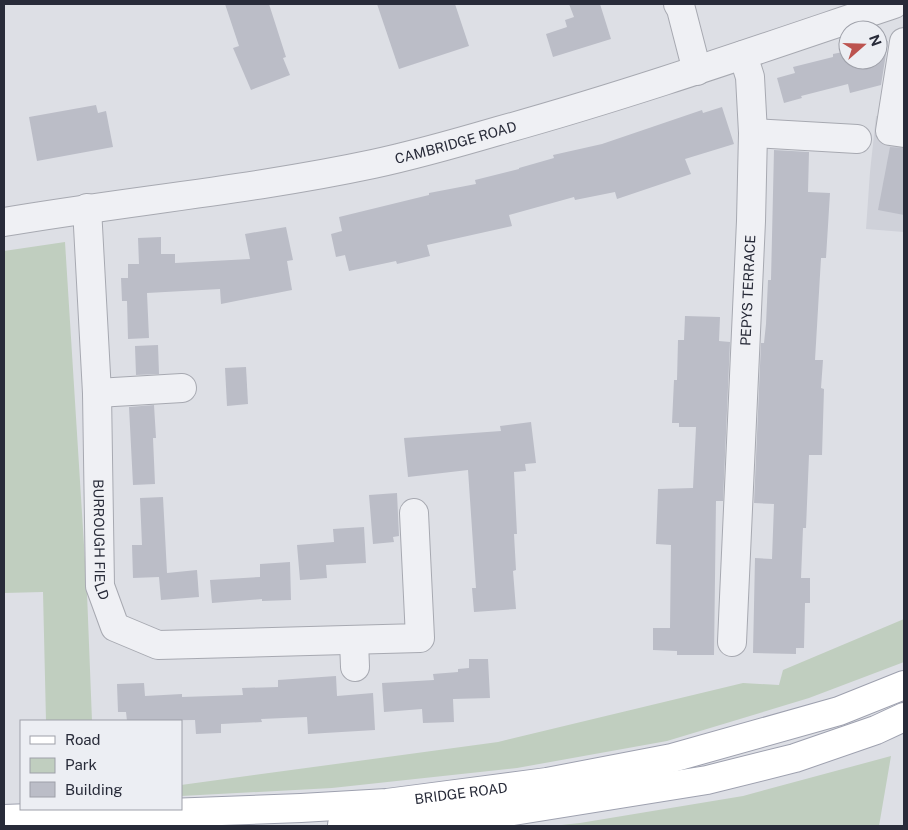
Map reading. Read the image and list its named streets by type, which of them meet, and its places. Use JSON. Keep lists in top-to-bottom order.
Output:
{
  "streets": {
    "main road": ["BRIDGE ROAD"],
    "street": ["CAMBRIDGE ROAD", "PEPYS TERRACE", "BURROUGH FIELD"]
  },
  "crossings": [
    ["CAMBRIDGE ROAD", "PEPYS TERRACE"],
    ["CAMBRIDGE ROAD", "BURROUGH FIELD"]
  ],
  "legend": ["Road", "Park", "Building"],
  "north": "right"
}
